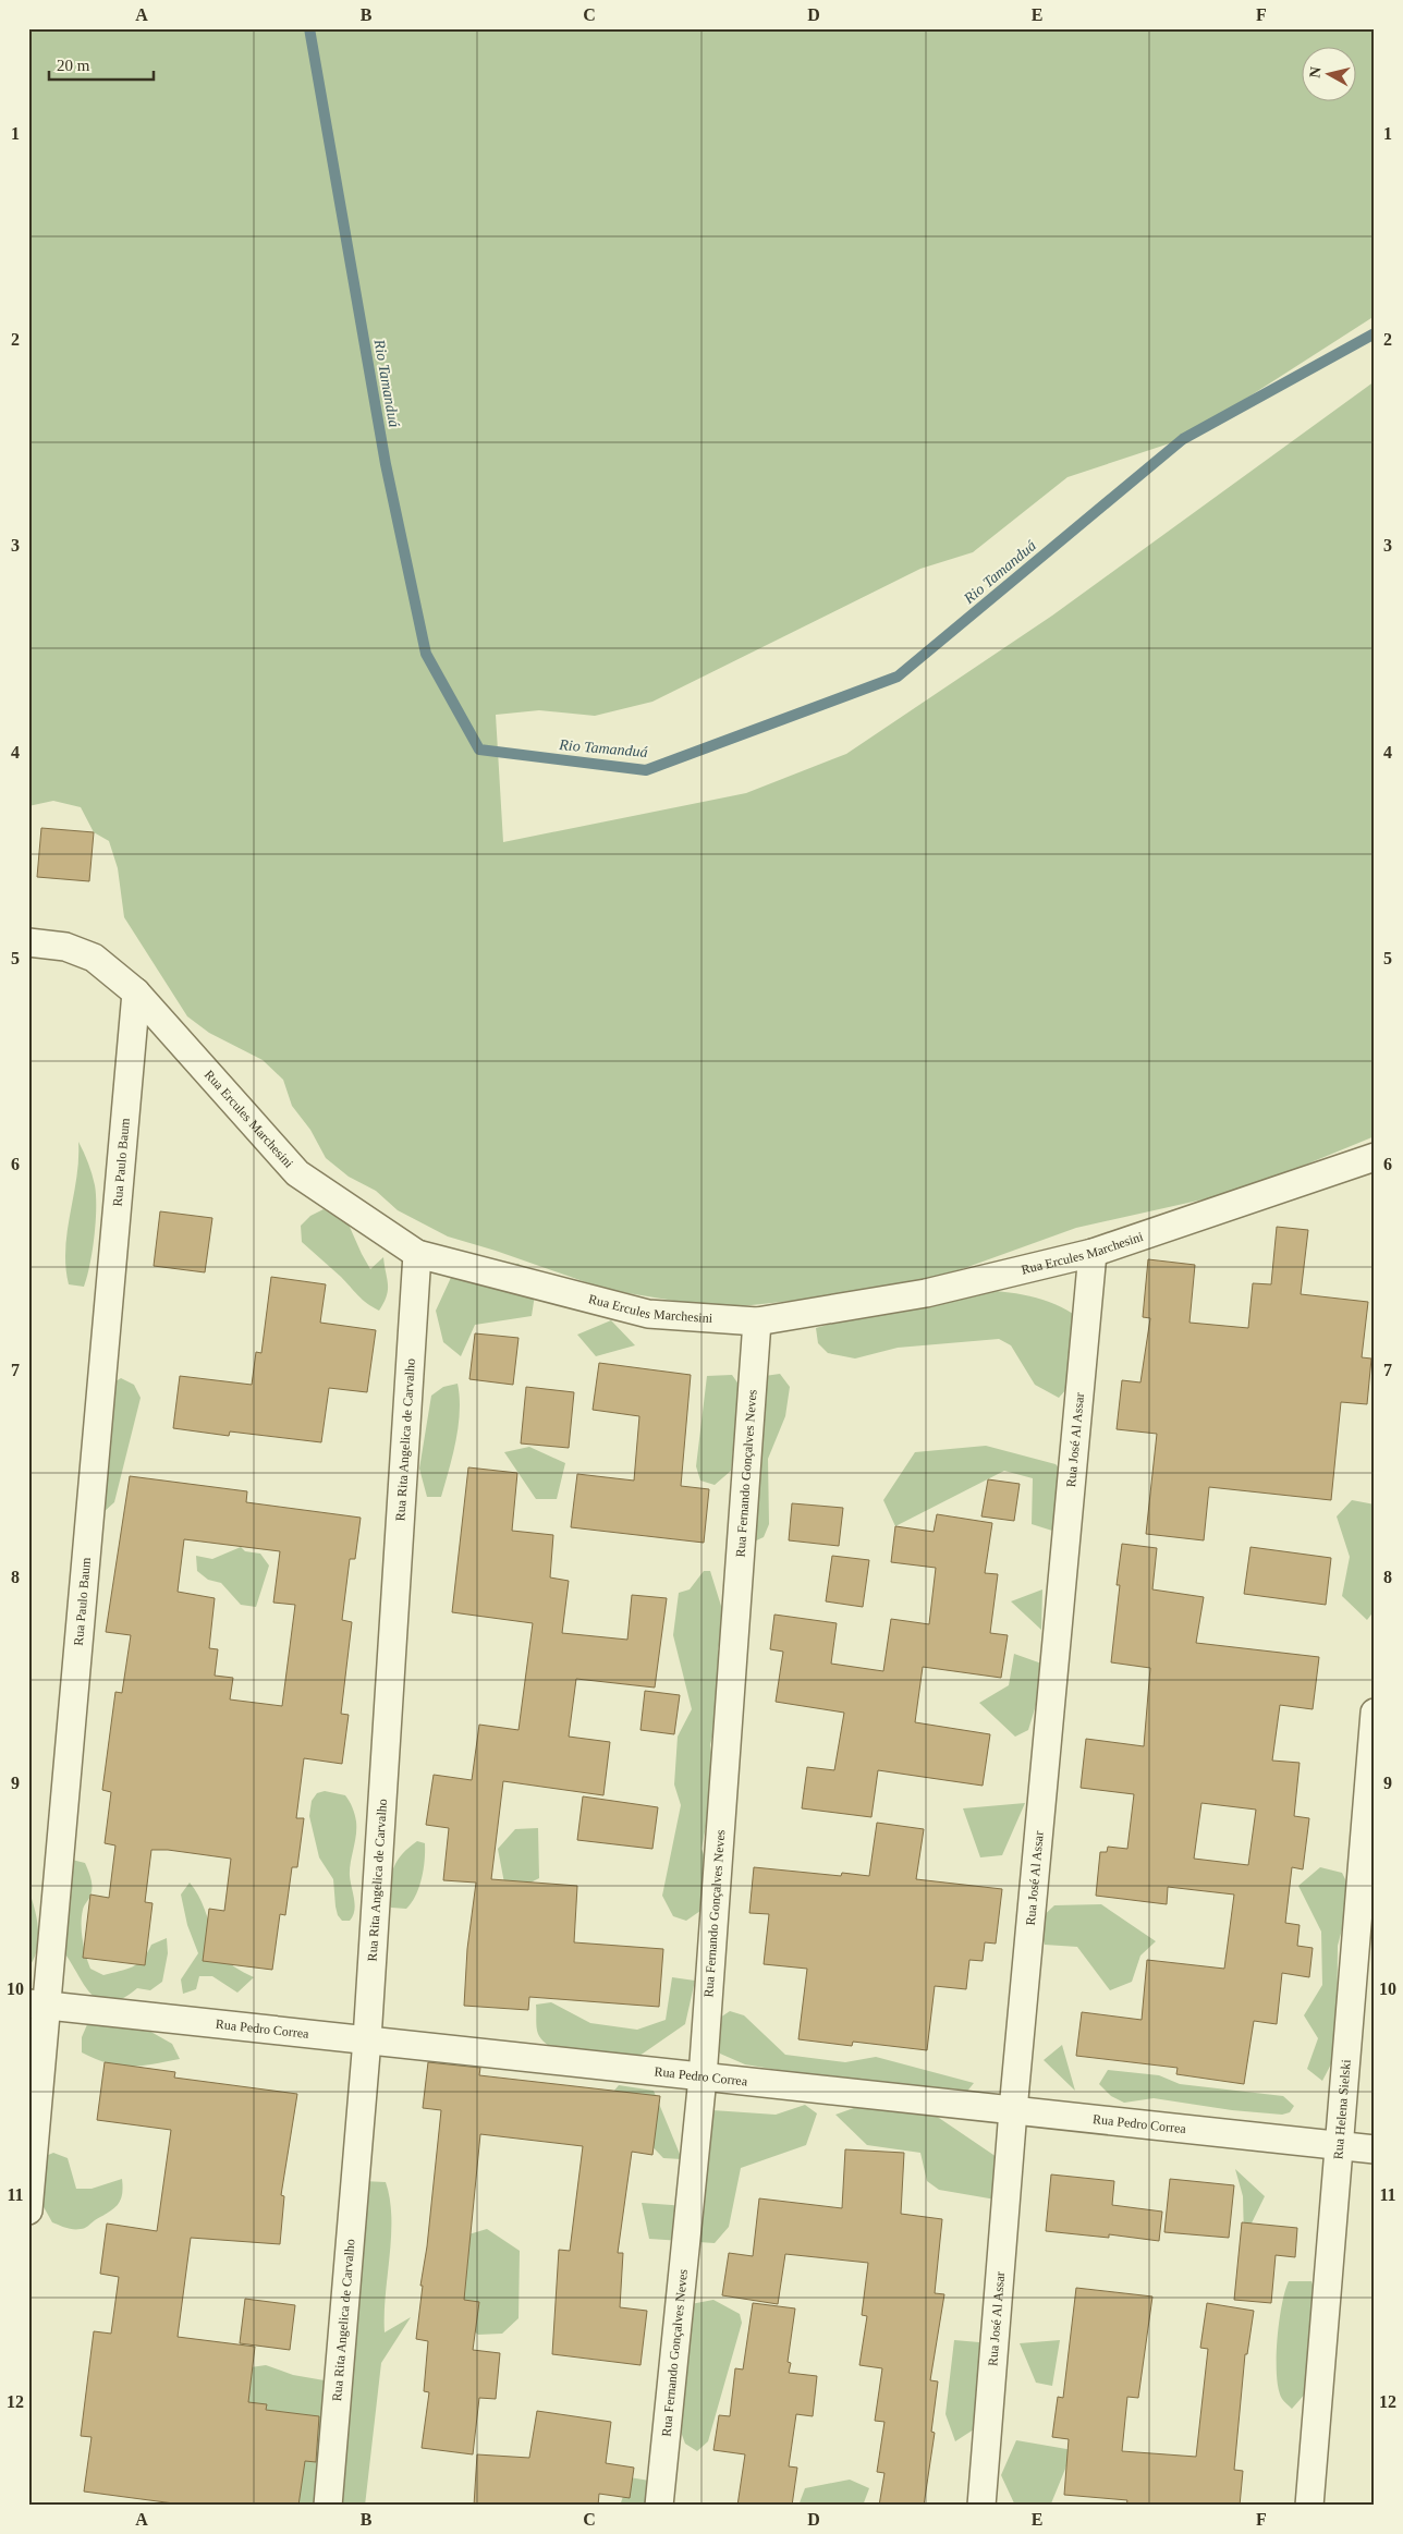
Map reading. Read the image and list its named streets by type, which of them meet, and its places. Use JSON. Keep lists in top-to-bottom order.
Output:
{
  "streets": {
    "street": [
      "Rua Ercules Marchesini",
      "Rua Paulo Baum",
      "Rua Rita Angelica de Carvalho",
      "Rua José Al Assar",
      "Rua Fernando Gonçalves Neves",
      "Rua Pedro Correa",
      "Rua Helena Sielski"
    ]
  },
  "crossings": [
    ["Rua Ercules Marchesini", "Rua Paulo Baum"],
    ["Rua Ercules Marchesini", "Rua Rita Angelica de Carvalho"],
    ["Rua Ercules Marchesini", "Rua José Al Assar"],
    ["Rua Ercules Marchesini", "Rua Fernando Gonçalves Neves"],
    ["Rua Paulo Baum", "Rua Pedro Correa"],
    ["Rua Rita Angelica de Carvalho", "Rua Pedro Correa"],
    ["Rua José Al Assar", "Rua Pedro Correa"],
    ["Rua Fernando Gonçalves Neves", "Rua Pedro Correa"],
    ["Rua Pedro Correa", "Rua Helena Sielski"]
  ],
  "water": ["Rio Tamanduá"],
  "scale_bar": "20 m",
  "north": "left",
  "grid": {
    "columns": [
      "A",
      "B",
      "C",
      "D",
      "E",
      "F"
    ],
    "rows": [
      "1",
      "2",
      "3",
      "4",
      "5",
      "6",
      "7",
      "8",
      "9",
      "10",
      "11",
      "12"
    ]
  }
}
